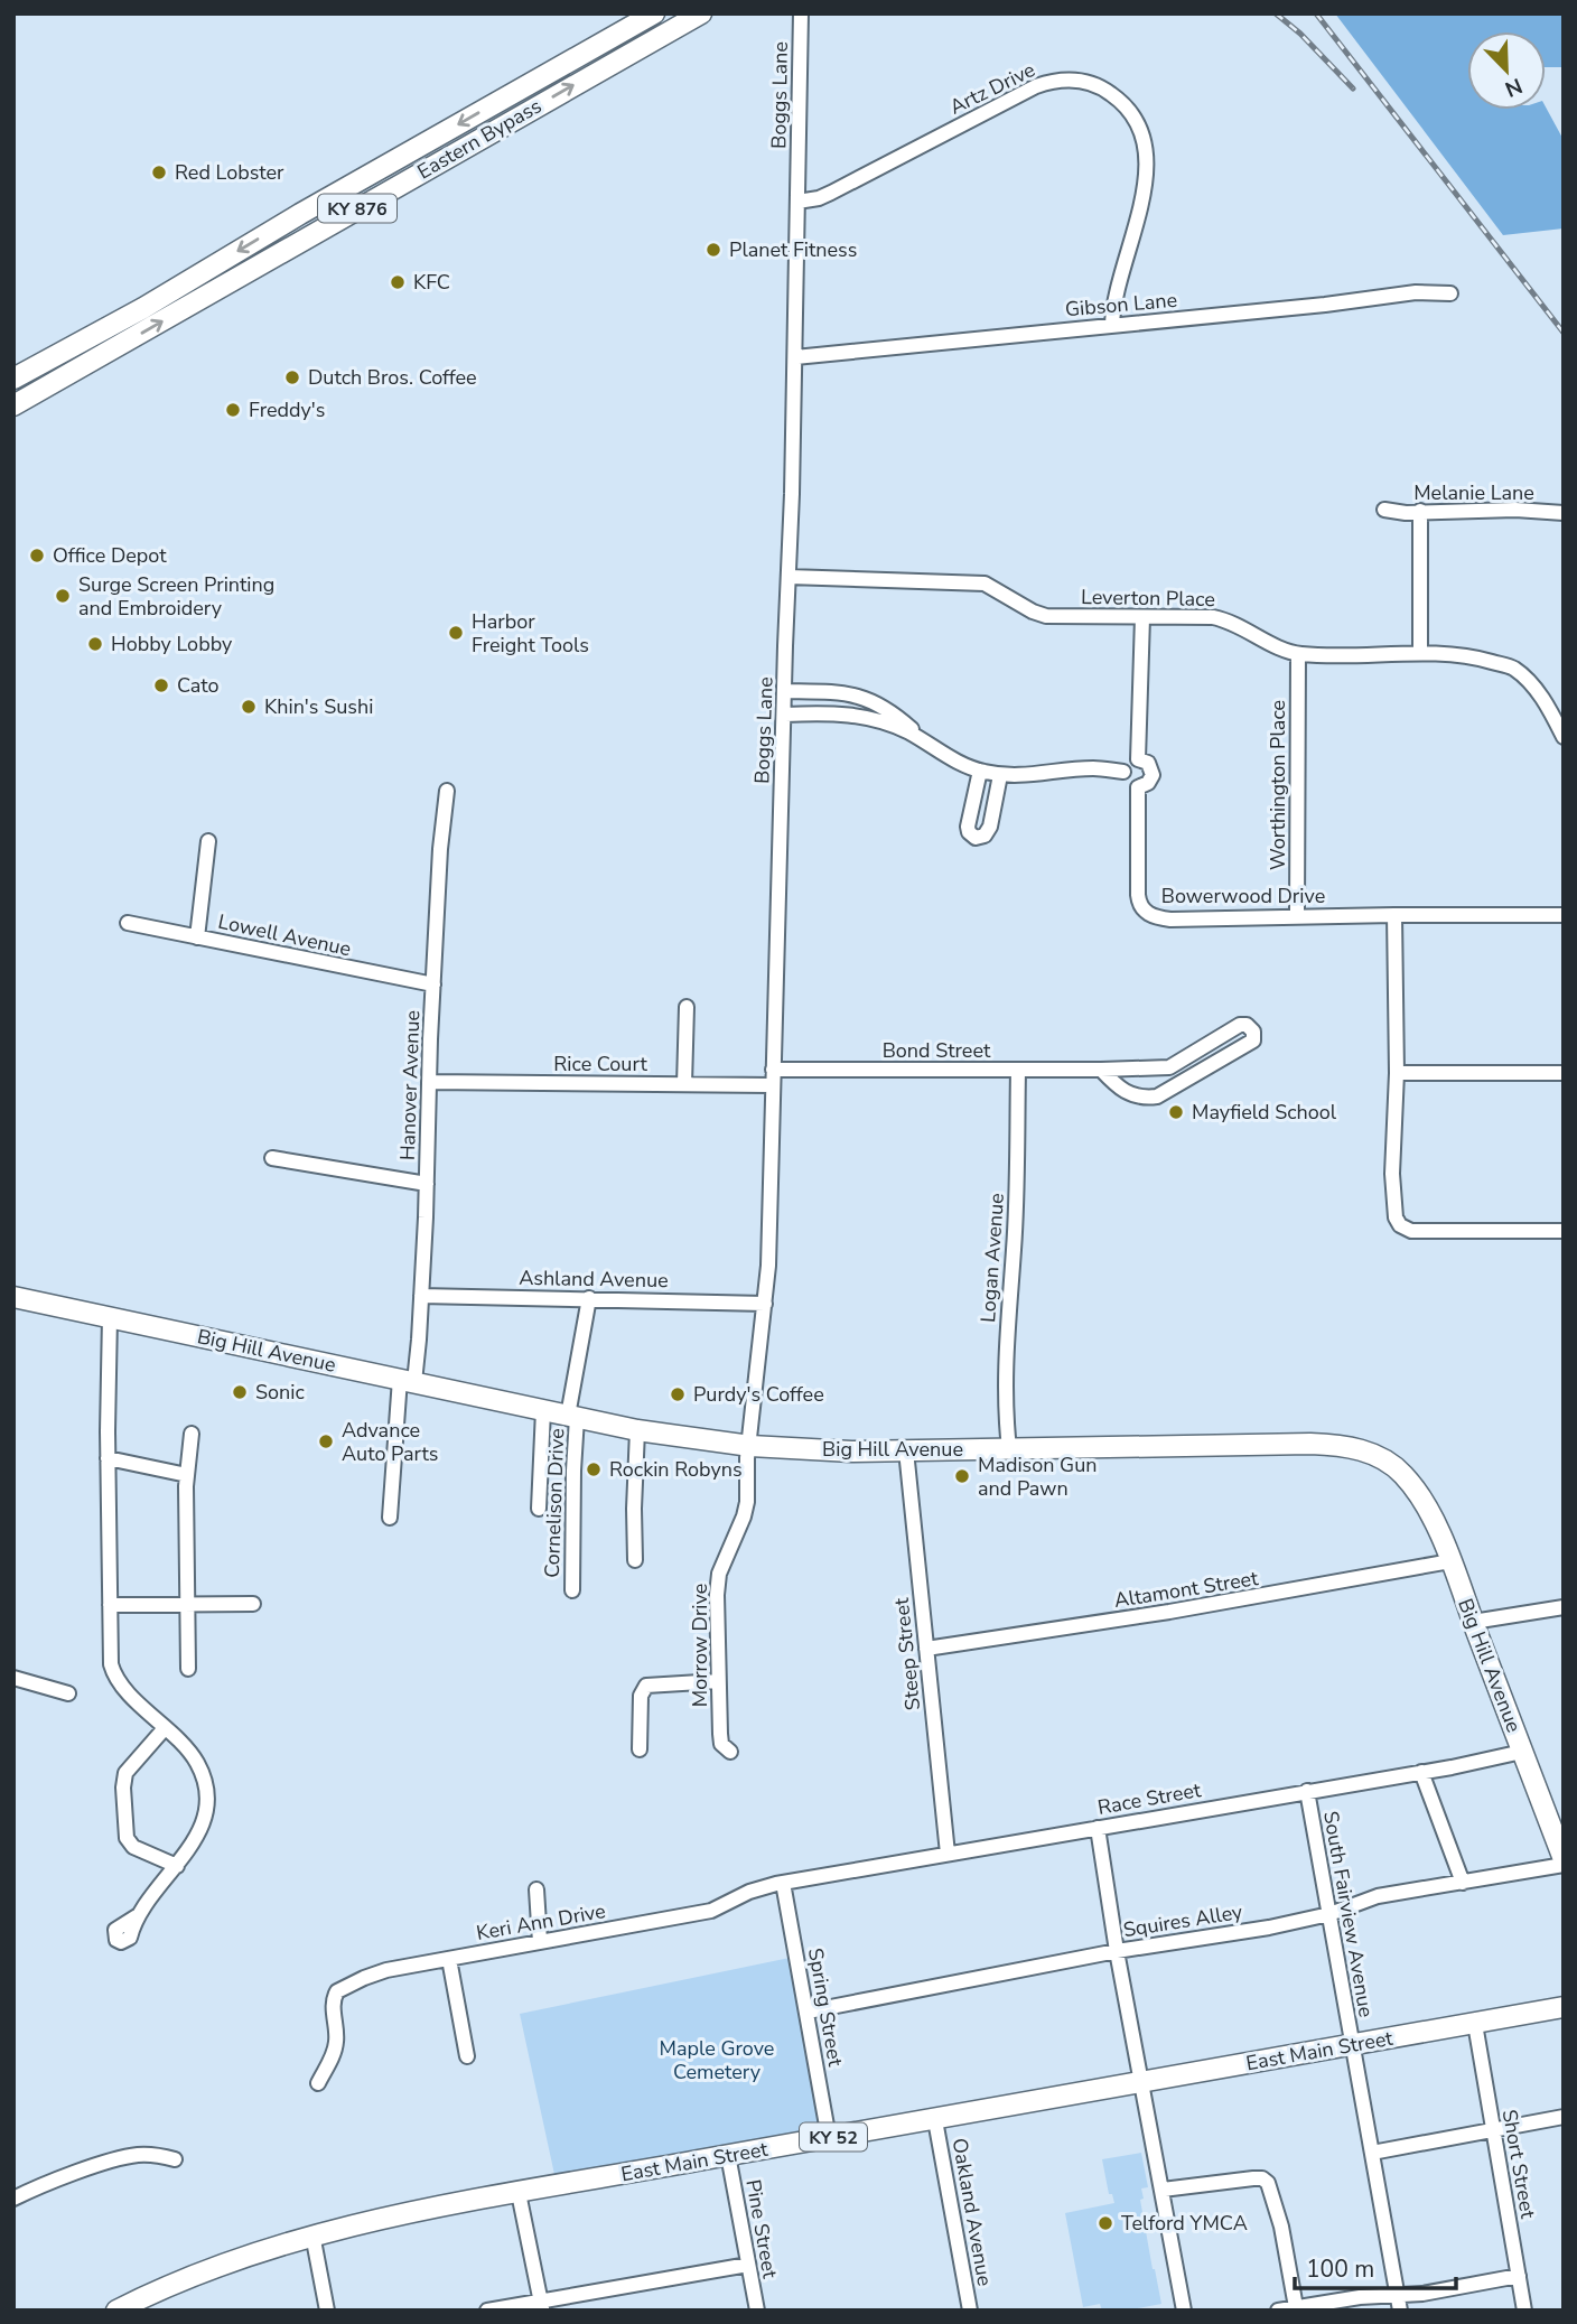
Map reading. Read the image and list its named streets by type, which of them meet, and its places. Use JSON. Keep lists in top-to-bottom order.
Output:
{
  "streets": {
    "main road": [
      "Eastern Bypass",
      "KY 876",
      "Big Hill Avenue",
      "East Main Street",
      "KY 52"
    ],
    "street": [
      "Artz Drive",
      "Boggs Lane",
      "Gibson Lane",
      "Melanie Lane",
      "Leverton Place",
      "Worthington Place",
      "Bowerwood Drive",
      "Lowell Avenue",
      "Bond Street",
      "Rice Court",
      "Hanover Avenue",
      "Logan Avenue",
      "Ashland Avenue",
      "Cornelison Drive",
      "Altamont Street",
      "Morrow Drive",
      "Steep Street",
      "Race Street",
      "South Fairview Avenue",
      "Squires Alley",
      "Keri Ann Drive",
      "Spring Street",
      "Short Street",
      "Oakland Avenue",
      "Pine Street"
    ]
  },
  "crossings": [
    ["Artz Drive", "Boggs Lane"],
    ["Artz Drive", "Gibson Lane"],
    ["Boggs Lane", "Gibson Lane"],
    ["Boggs Lane", "Leverton Place"],
    ["Boggs Lane", "Bond Street"],
    ["Boggs Lane", "Rice Court"],
    ["Boggs Lane", "Ashland Avenue"],
    ["Boggs Lane", "Big Hill Avenue"],
    ["Boggs Lane", "Morrow Drive"],
    ["Leverton Place", "Worthington Place"],
    ["Worthington Place", "Bowerwood Drive"],
    ["Lowell Avenue", "Hanover Avenue"],
    ["Bond Street", "Logan Avenue"],
    ["Rice Court", "Hanover Avenue"],
    ["Hanover Avenue", "Ashland Avenue"],
    ["Hanover Avenue", "Big Hill Avenue"],
    ["Logan Avenue", "Big Hill Avenue"],
    ["Ashland Avenue", "Cornelison Drive"],
    ["Big Hill Avenue", "Cornelison Drive"],
    ["Big Hill Avenue", "Altamont Street"],
    ["Big Hill Avenue", "Morrow Drive"],
    ["Big Hill Avenue", "Steep Street"],
    ["Big Hill Avenue", "Race Street"],
    ["Big Hill Avenue", "Squires Alley"],
    ["Altamont Street", "Steep Street"],
    ["Steep Street", "Race Street"],
    ["Race Street", "South Fairview Avenue"],
    ["Race Street", "Keri Ann Drive"],
    ["Race Street", "Spring Street"],
    ["South Fairview Avenue", "Squires Alley"],
    ["South Fairview Avenue", "East Main Street"],
    ["Squires Alley", "Spring Street"],
    ["Keri Ann Drive", "Spring Street"],
    ["Spring Street", "East Main Street"],
    ["East Main Street", "Short Street"],
    ["East Main Street", "Oakland Avenue"],
    ["East Main Street", "Pine Street"]
  ],
  "parks": ["Maple Grove Cemetery"],
  "places": [
    "Red Lobster",
    "Planet Fitness",
    "KFC",
    "Dutch Bros. Coffee",
    "Freddy's",
    "Office Depot",
    "Surge Screen Printing and Embroidery",
    "Harbor Freight Tools",
    "Hobby Lobby",
    "Cato",
    "Khin's Sushi",
    "Mayfield School",
    "Sonic",
    "Purdy's Coffee",
    "Advance Auto Parts",
    "Rockin Robyns",
    "Madison Gun and Pawn",
    "Telford YMCA"
  ],
  "scale_bar": "100 m",
  "north": "bottom right"
}
